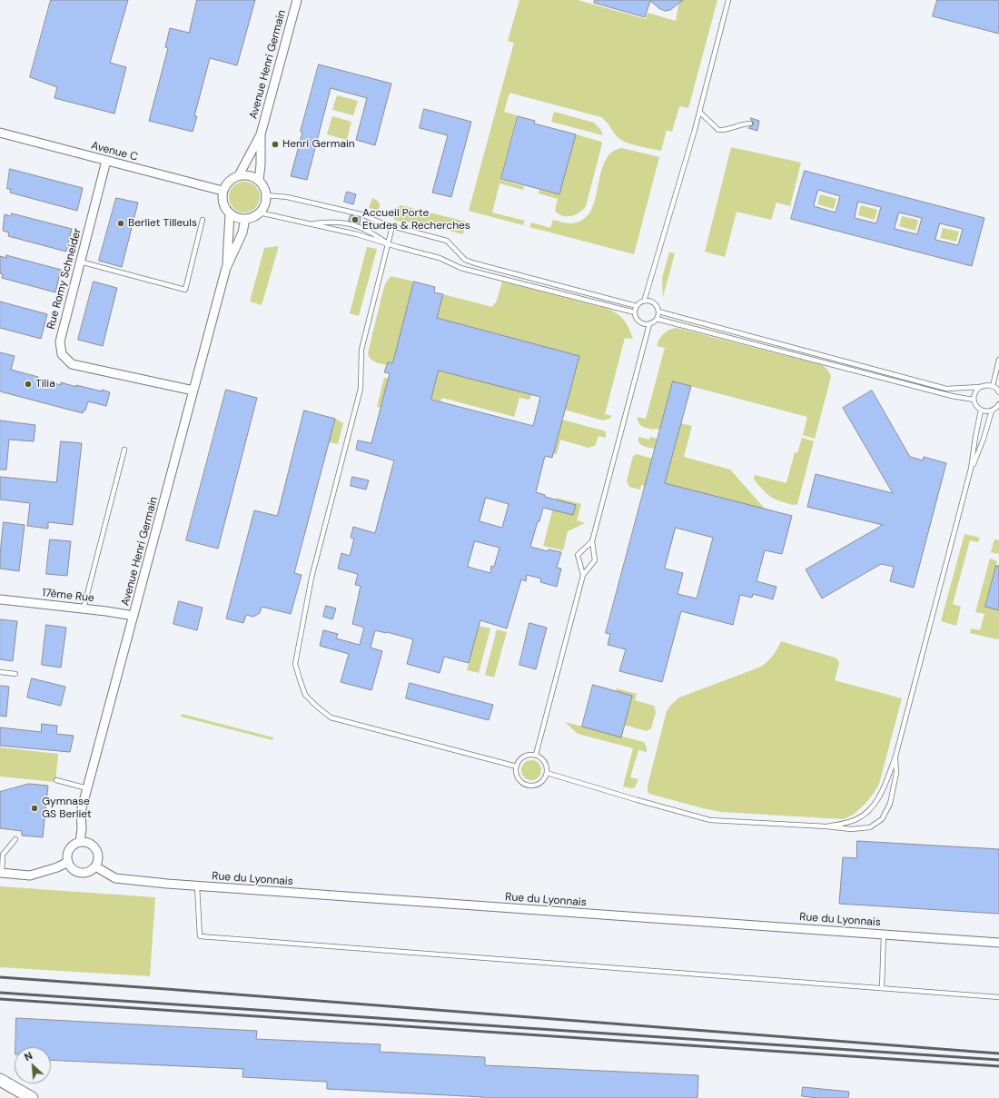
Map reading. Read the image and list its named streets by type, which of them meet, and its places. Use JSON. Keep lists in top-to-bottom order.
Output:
{
  "streets": {
    "street": [
      "Avenue Henri Germain",
      "Avenue C",
      "Rue Romy Schneider",
      "17ème Rue",
      "Rue du Lyonnais"
    ]
  },
  "crossings": [
    ["Avenue Henri Germain", "Avenue C"],
    ["Avenue Henri Germain", "Rue Romy Schneider"],
    ["Avenue Henri Germain", "17ème Rue"],
    ["Avenue Henri Germain", "Rue du Lyonnais"],
    ["Avenue C", "Rue Romy Schneider"]
  ],
  "places": [
    "Henri Germain",
    "Accueil Porte Etudes & Recherches",
    "Berliet Tilleuls",
    "Tilia",
    "Gymnase GS Berliet"
  ],
  "north": "top left"
}
